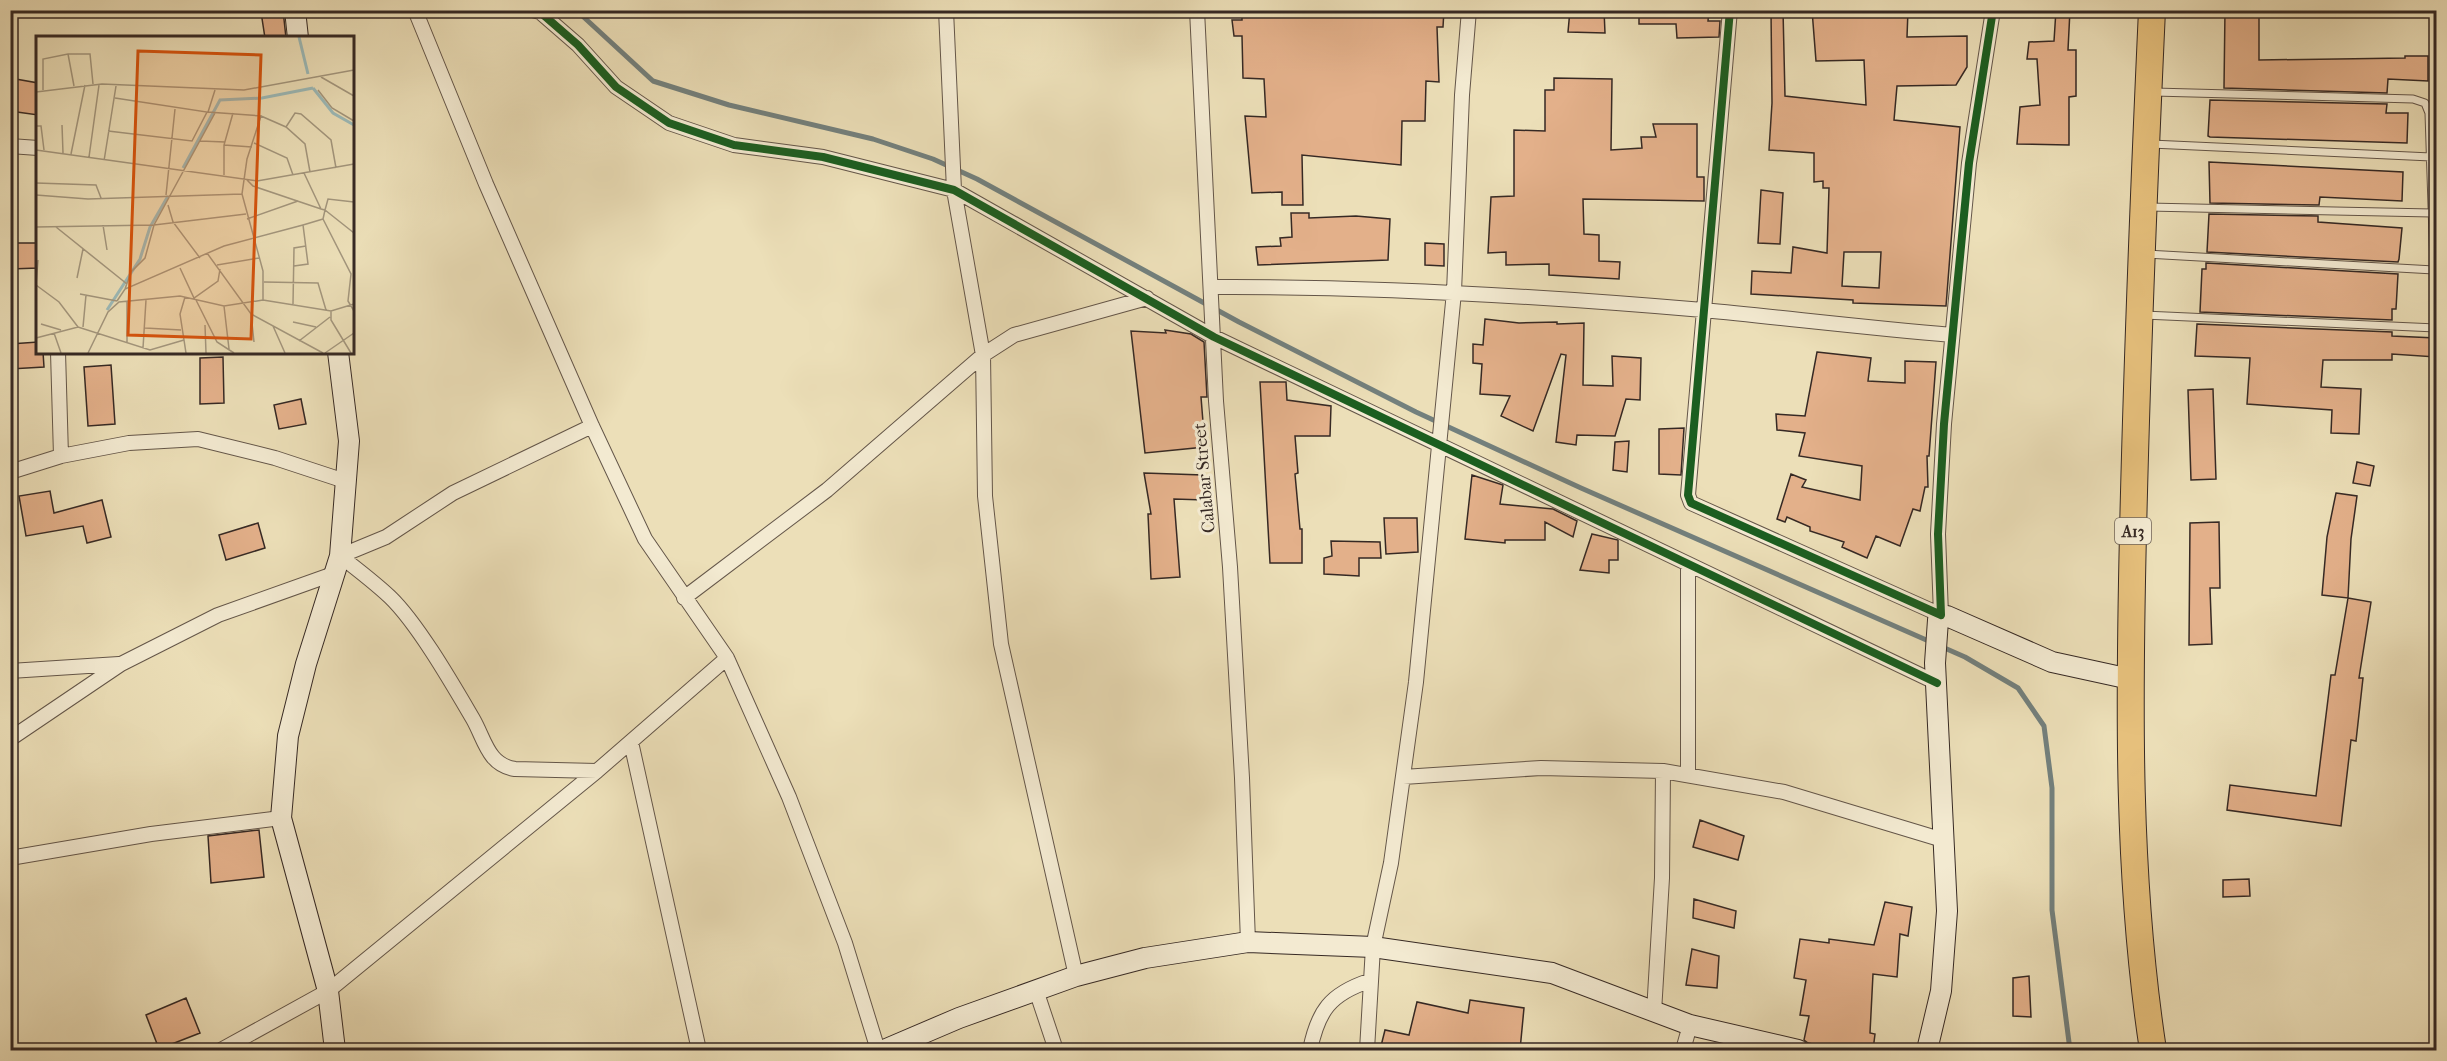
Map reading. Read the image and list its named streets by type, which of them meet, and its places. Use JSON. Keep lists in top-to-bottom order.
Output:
{
  "streets": {
    "highway": ["A13"],
    "street": ["Calabar Street"]
  }
}
